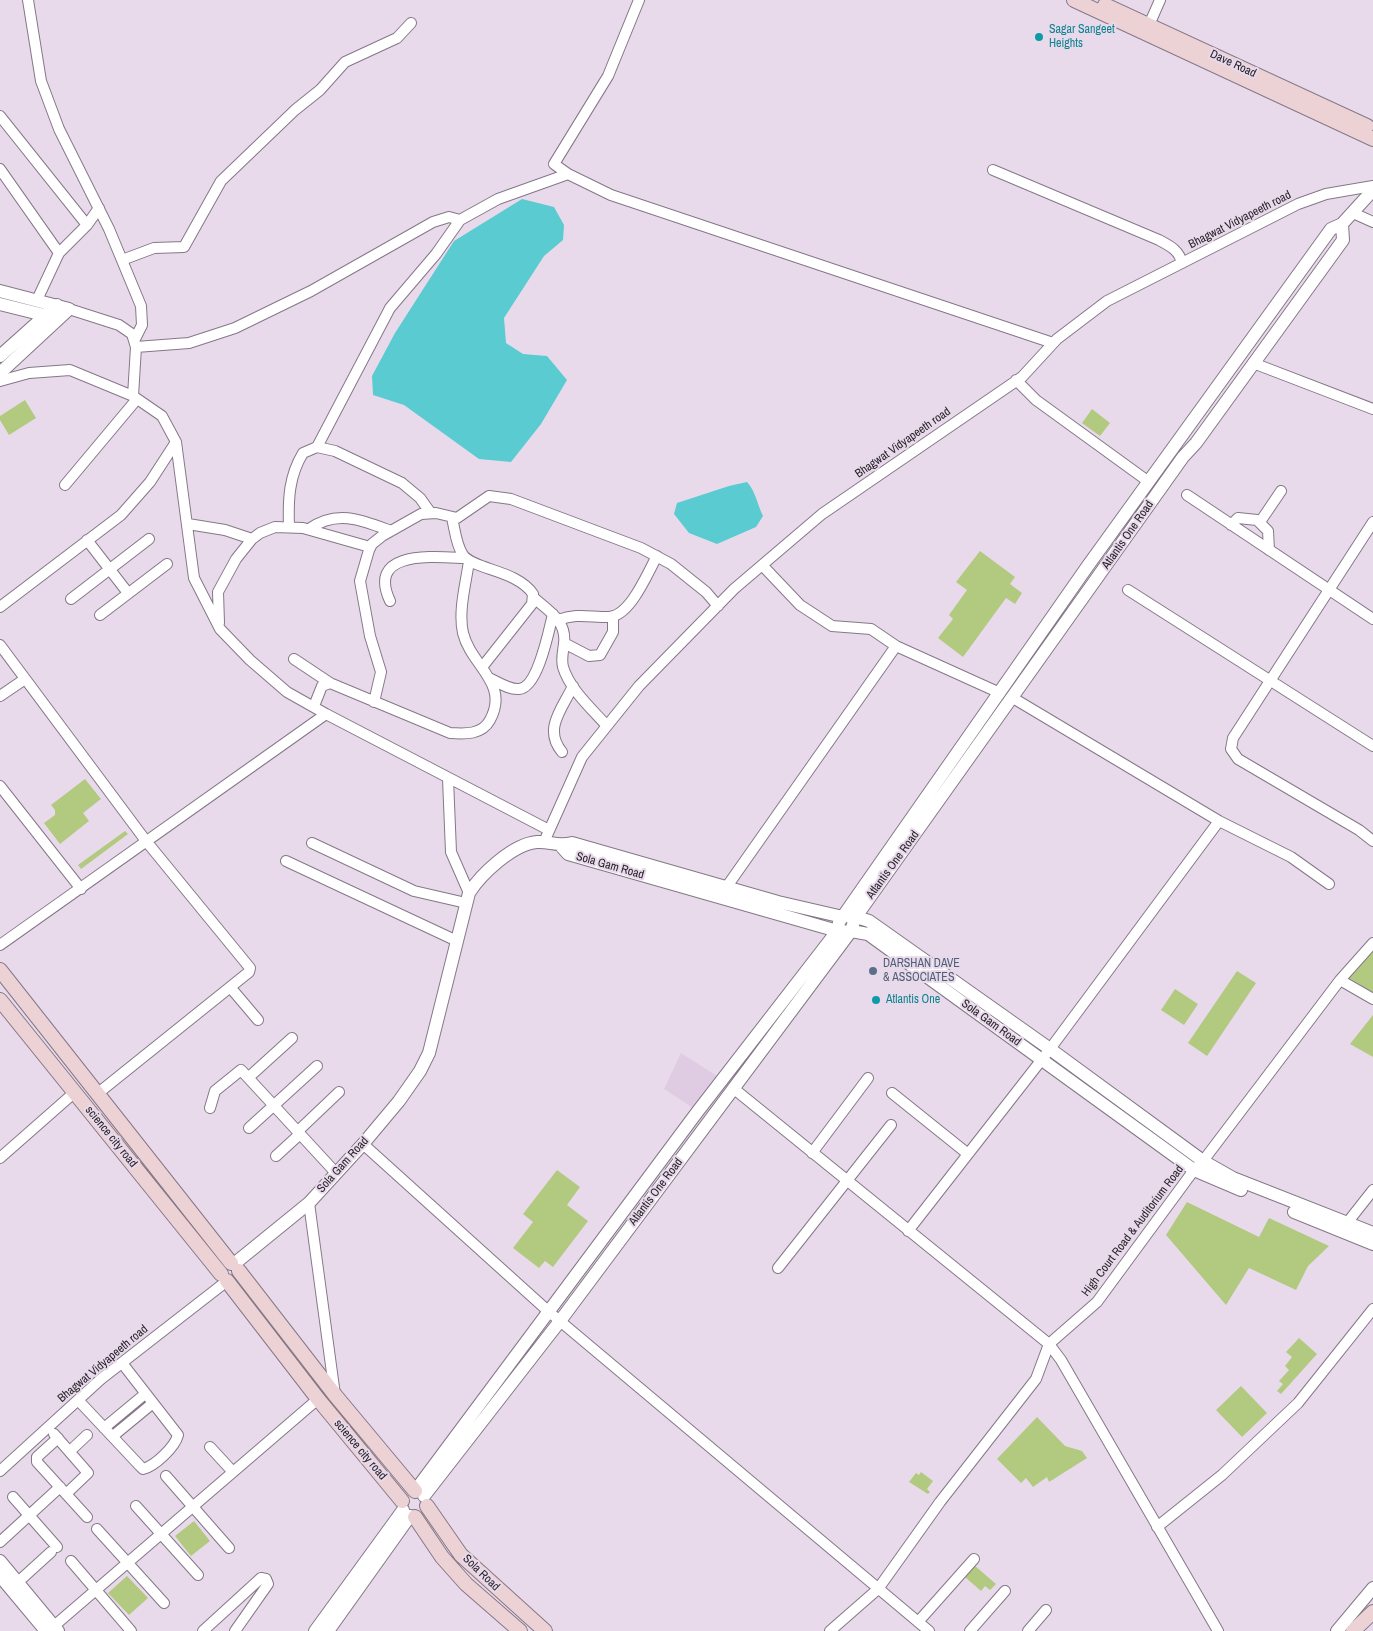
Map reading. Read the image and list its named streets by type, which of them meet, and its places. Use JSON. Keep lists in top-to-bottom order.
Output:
{
  "streets": {
    "main road": ["Dave Road", "science city road", "Sola Road"],
    "street": [
      "Bhagwat Vidyapeeth road",
      "Atlantis One Road",
      "Sola Gam Road",
      "High Court Road & Auditorium Road"
    ]
  },
  "crossings": [
    ["Bhagwat Vidyapeeth road", "Atlantis One Road"],
    ["Bhagwat Vidyapeeth road", "Sola Gam Road"],
    ["Bhagwat Vidyapeeth road", "science city road"],
    ["Atlantis One Road", "Sola Gam Road"],
    ["Atlantis One Road", "Sola Road"],
    ["Sola Gam Road", "High Court Road & Auditorium Road"],
    ["Sola Gam Road", "Sola Road"],
    ["science city road", "Sola Road"]
  ],
  "places": ["Sagar Sangeet Heights", "DARSHAN DAVE & ASSOCIATES", "Atlantis One"]
}
